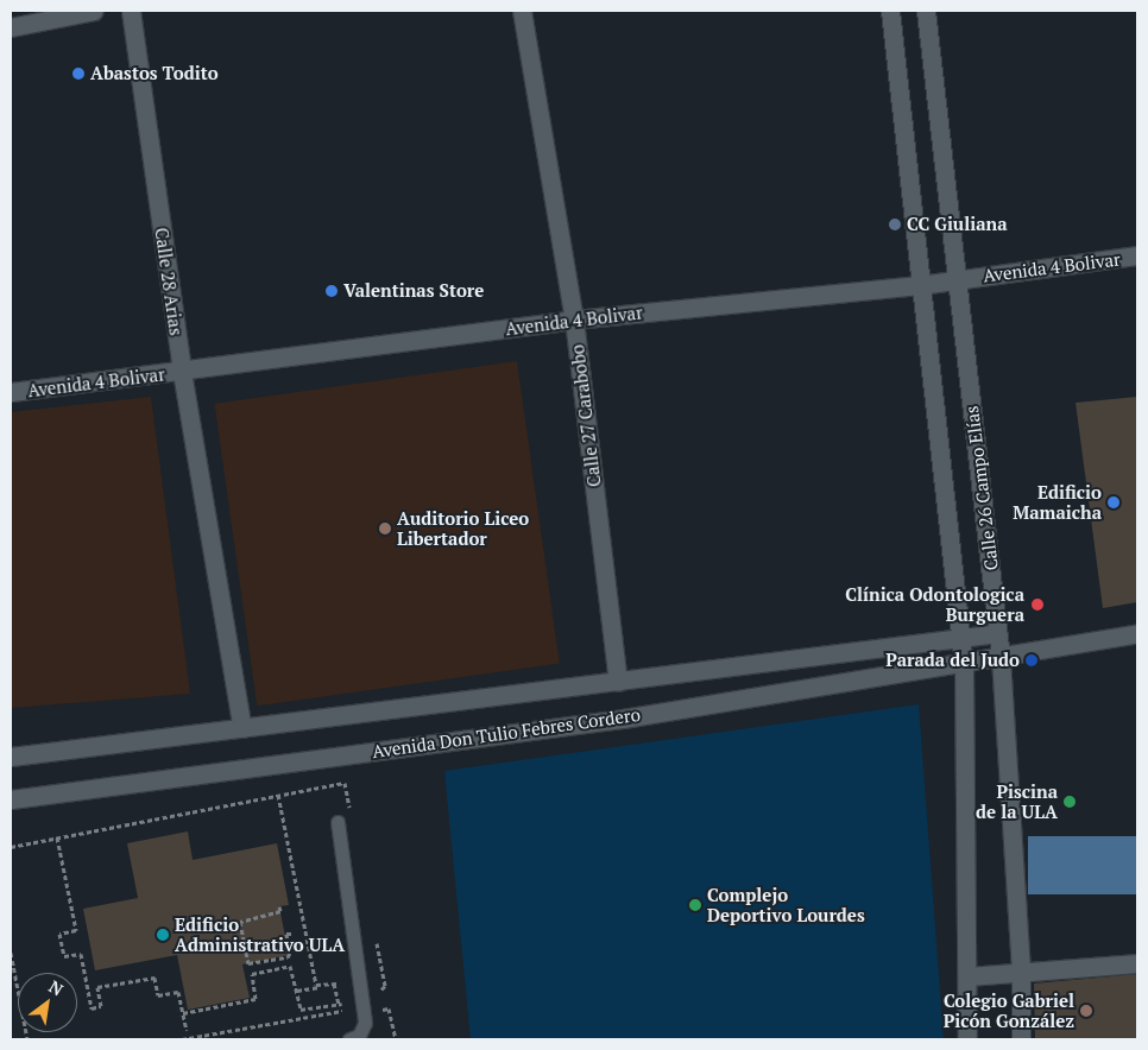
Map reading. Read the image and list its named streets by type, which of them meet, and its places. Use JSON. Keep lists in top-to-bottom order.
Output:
{
  "streets": {
    "street": [
      "Avenida 4 Bolivar",
      "Calle 28 Arias",
      "Calle 27 Carabobo",
      "Calle 26 Campo Elías",
      "Avenida Don Tulio Febres Cordero"
    ]
  },
  "crossings": [
    ["Avenida 4 Bolivar", "Calle 28 Arias"],
    ["Avenida 4 Bolivar", "Calle 27 Carabobo"],
    ["Avenida 4 Bolivar", "Calle 26 Campo Elías"],
    ["Calle 28 Arias", "Avenida Don Tulio Febres Cordero"],
    ["Calle 27 Carabobo", "Avenida Don Tulio Febres Cordero"],
    ["Calle 26 Campo Elías", "Avenida Don Tulio Febres Cordero"]
  ],
  "places": [
    "Abastos Todito",
    "CC Giuliana",
    "Valentinas Store",
    "Edificio Mamaicha",
    "Auditorio Liceo Libertador",
    "Clínica Odontologica Burguera",
    "Parada del Judo",
    "Piscina de la ULA",
    "Complejo Deportivo Lourdes",
    "Edificio Administrativo ULA",
    "Colegio Gabriel Picón González"
  ],
  "north": "top right"
}
